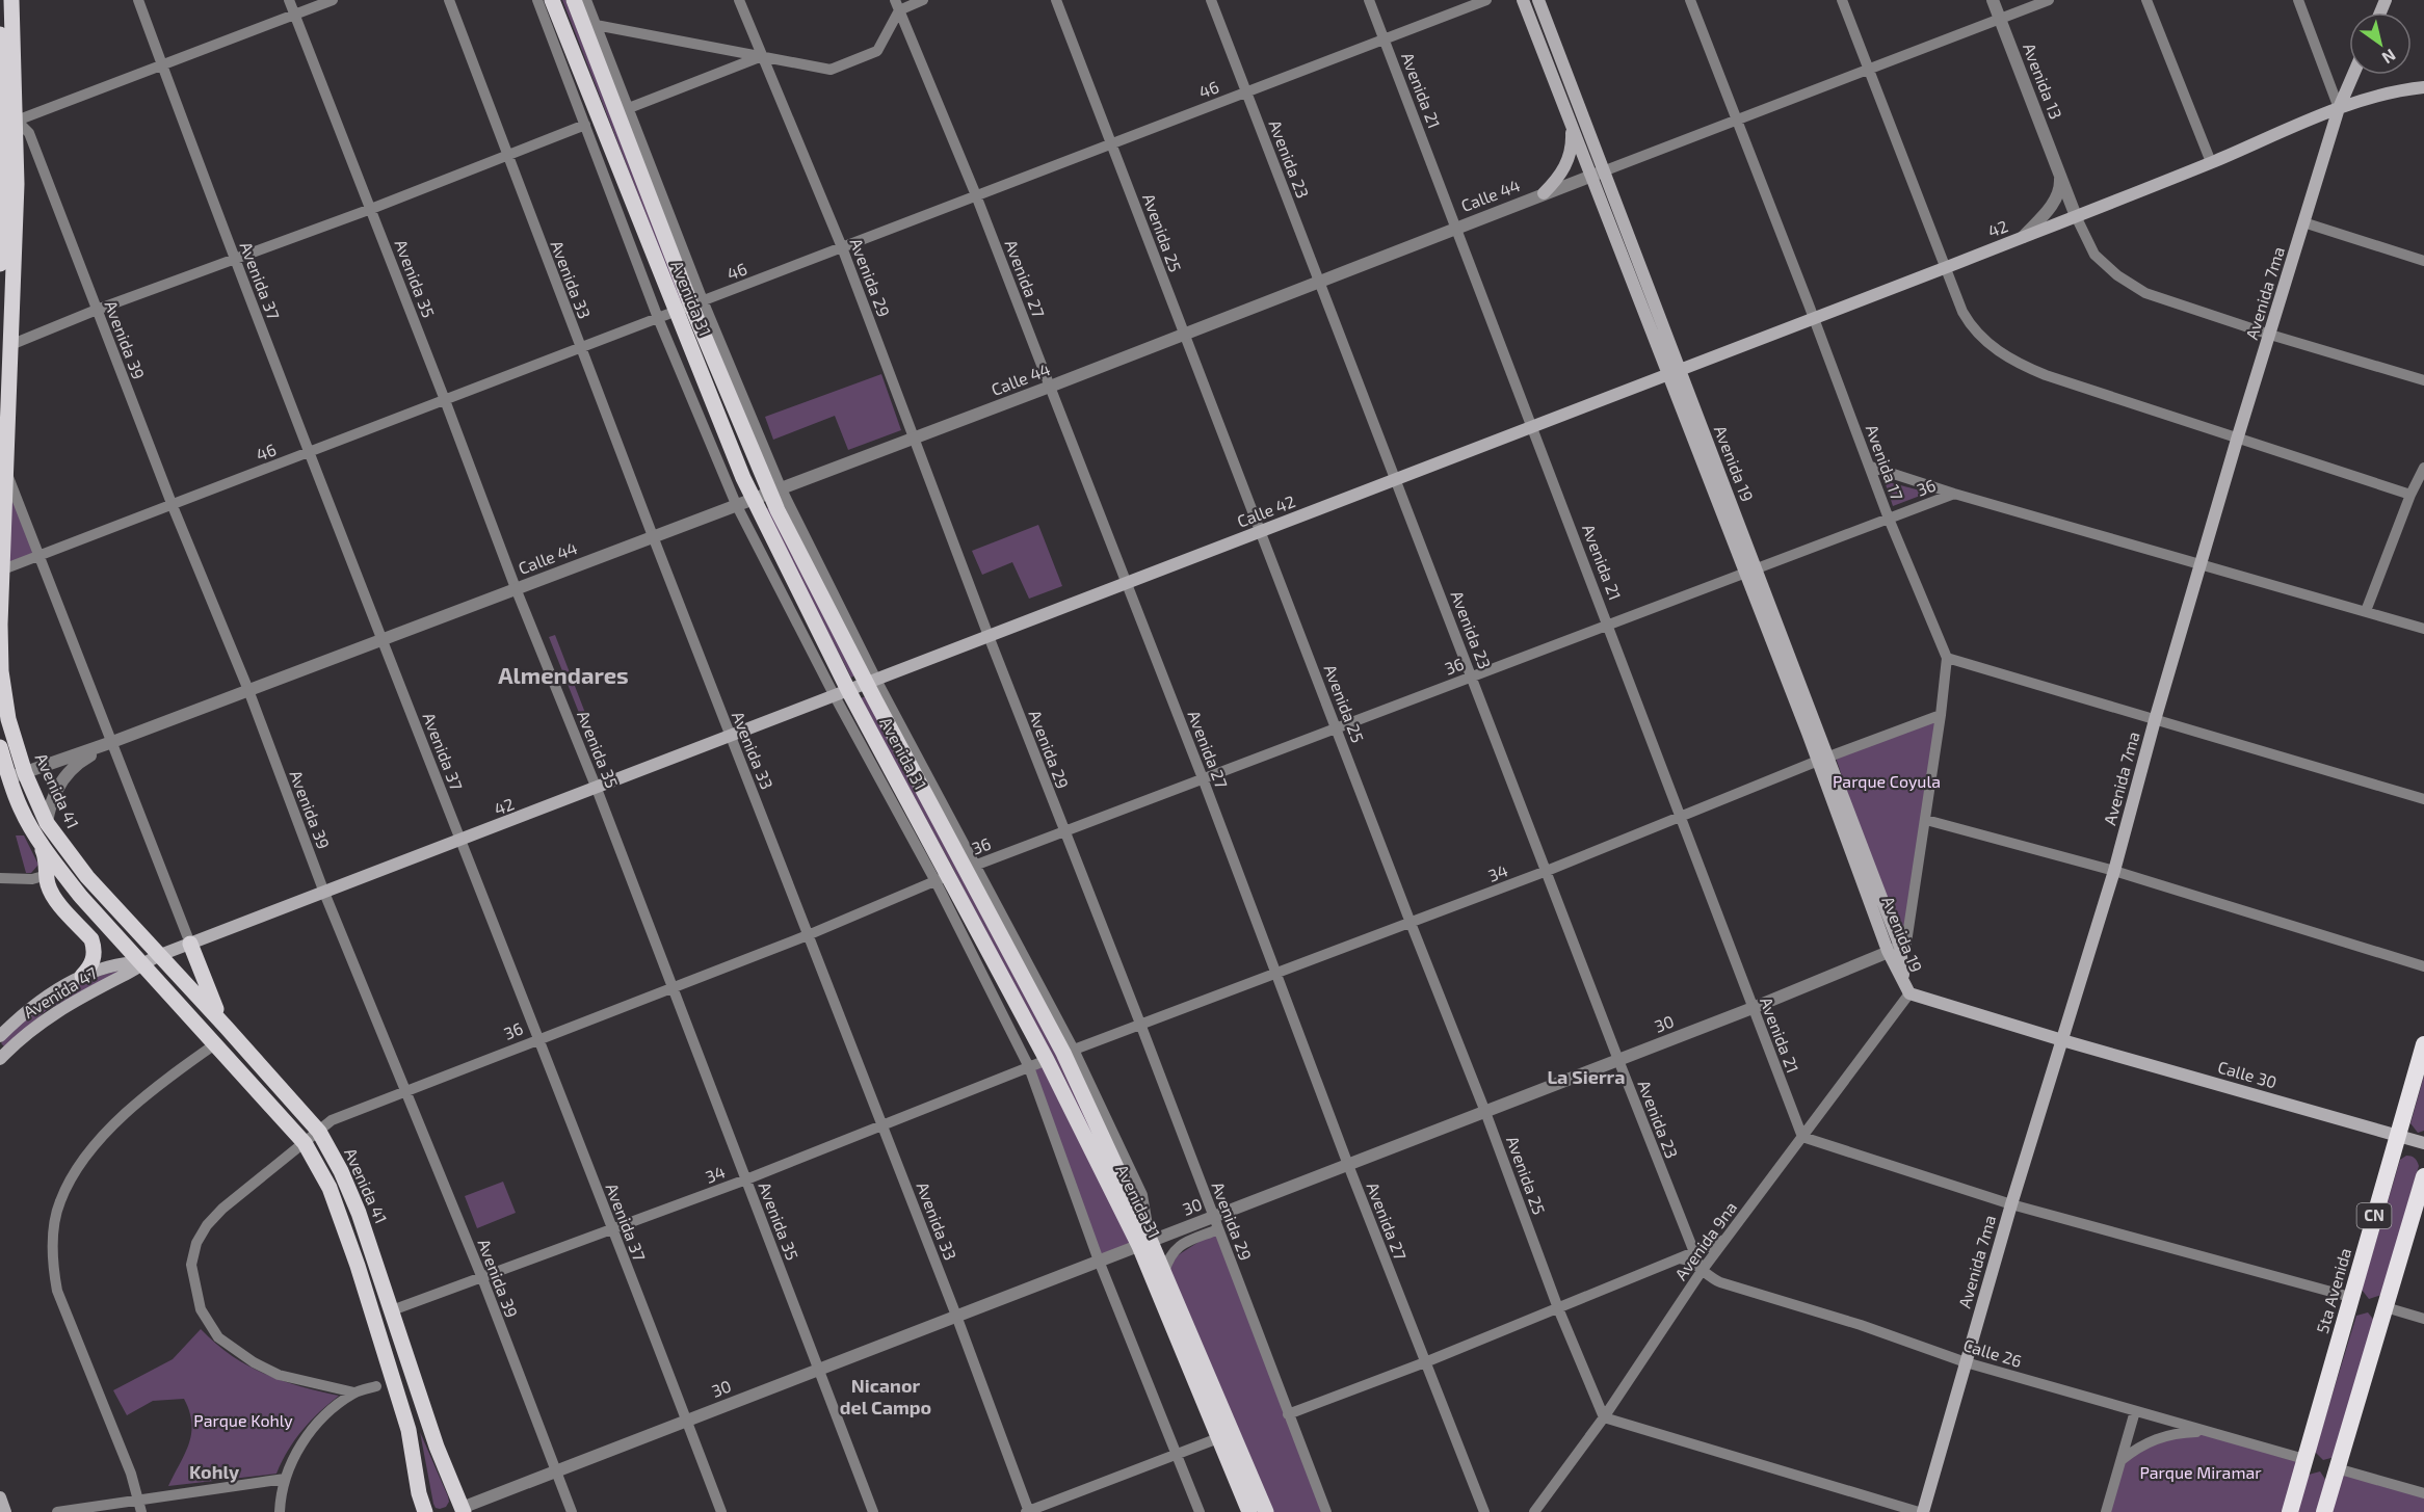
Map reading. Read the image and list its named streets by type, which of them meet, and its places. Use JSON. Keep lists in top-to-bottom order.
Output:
{
  "streets": {
    "highway": ["CN", "5ta Avenida"],
    "main road": [
      "42",
      "Avenida 7ma",
      "Avenida 31",
      "Avenida 19",
      "Calle 42",
      "Avenida 41",
      "Avenida 47",
      "Calle 30"
    ],
    "street": [
      "Avenida 13",
      "46",
      "Avenida 21",
      "Avenida 23",
      "Calle 44",
      "Avenida 25",
      "Avenida 29",
      "Avenida 35",
      "Avenida 27",
      "Avenida 33",
      "Avenida 37",
      "Avenida 39",
      "Avenida 17",
      "36",
      "34",
      "30",
      "Avenida 9na",
      "Calle 26"
    ]
  },
  "crossings": [
    ["Avenida 13", "Calle 44"],
    ["Avenida 13", "42"],
    ["46", "Avenida 21"],
    ["46", "Avenida 23"],
    ["46", "Avenida 25"],
    ["46", "Avenida 29"],
    ["46", "Avenida 35"],
    ["46", "Avenida 27"],
    ["46", "Avenida 33"],
    ["46", "Avenida 37"],
    ["46", "Avenida 31"],
    ["46", "Avenida 39"],
    ["46", "Avenida 41"],
    ["Avenida 21", "Calle 44"],
    ["Avenida 21", "36"],
    ["Avenida 21", "Calle 42"],
    ["Avenida 21", "34"],
    ["Avenida 21", "30"],
    ["Avenida 21", "Avenida 9na"],
    ["Avenida 23", "Calle 44"],
    ["Avenida 23", "36"],
    ["Avenida 23", "Calle 42"],
    ["Avenida 23", "34"],
    ["Avenida 23", "30"],
    ["Avenida 23", "Avenida 9na"],
    ["Avenida 23", "Calle 26"],
    ["Calle 44", "Avenida 25"],
    ["Calle 44", "Avenida 29"],
    ["Calle 44", "Avenida 35"],
    ["Calle 44", "Avenida 27"],
    ["Calle 44", "Avenida 33"],
    ["Calle 44", "Avenida 37"],
    ["Calle 44", "Avenida 31"],
    ["Calle 44", "Avenida 39"],
    ["Calle 44", "Avenida 17"],
    ["Calle 44", "Avenida 19"],
    ["Calle 44", "Avenida 41"],
    ["42", "Avenida 35"],
    ["42", "Avenida 33"],
    ["42", "Avenida 37"],
    ["42", "Avenida 7ma"],
    ["42", "Avenida 31"],
    ["42", "Avenida 39"],
    ["42", "Avenida 17"],
    ["42", "Avenida 19"],
    ["42", "Calle 42"],
    ["42", "Avenida 41"],
    ["42", "Avenida 47"],
    ["Avenida 25", "36"],
    ["Avenida 25", "Calle 42"],
    ["Avenida 25", "34"],
    ["Avenida 25", "30"],
    ["Avenida 25", "Avenida 9na"],
    ["Avenida 29", "36"],
    ["Avenida 29", "Calle 42"],
    ["Avenida 29", "34"],
    ["Avenida 29", "30"],
    ["Avenida 35", "36"],
    ["Avenida 35", "34"],
    ["Avenida 35", "30"],
    ["Avenida 27", "36"],
    ["Avenida 27", "Calle 42"],
    ["Avenida 27", "34"],
    ["Avenida 27", "30"],
    ["Avenida 33", "36"],
    ["Avenida 33", "34"],
    ["Avenida 33", "30"],
    ["Avenida 37", "36"],
    ["Avenida 37", "34"],
    ["Avenida 37", "30"],
    ["Avenida 7ma", "Calle 30"],
    ["Avenida 7ma", "Calle 26"],
    ["Avenida 31", "36"],
    ["Avenida 31", "Calle 42"],
    ["Avenida 31", "34"],
    ["Avenida 31", "30"],
    ["Avenida 39", "36"],
    ["Avenida 39", "Avenida 41"],
    ["Avenida 39", "34"],
    ["Avenida 39", "30"],
    ["Avenida 17", "Avenida 19"],
    ["Avenida 17", "36"],
    ["Avenida 17", "34"],
    ["Avenida 17", "30"],
    ["Avenida 19", "36"],
    ["Avenida 19", "Calle 42"],
    ["Avenida 19", "34"],
    ["Avenida 19", "30"],
    ["Avenida 19", "Avenida 9na"],
    ["36", "Avenida 41"],
    ["Avenida 41", "34"],
    ["Avenida 41", "Avenida 47"],
    ["Avenida 41", "30"],
    ["Calle 30", "5ta Avenida"],
    ["Avenida 9na", "Calle 26"],
    ["5ta Avenida", "Calle 26"]
  ],
  "districts": [
    "Almendares",
    "La Sierra",
    "Nicanor del Campo",
    "Kohly"
  ],
  "parks": ["Parque Coyula", "Parque Kohly", "Parque Miramar"],
  "north": "bottom right"
}
